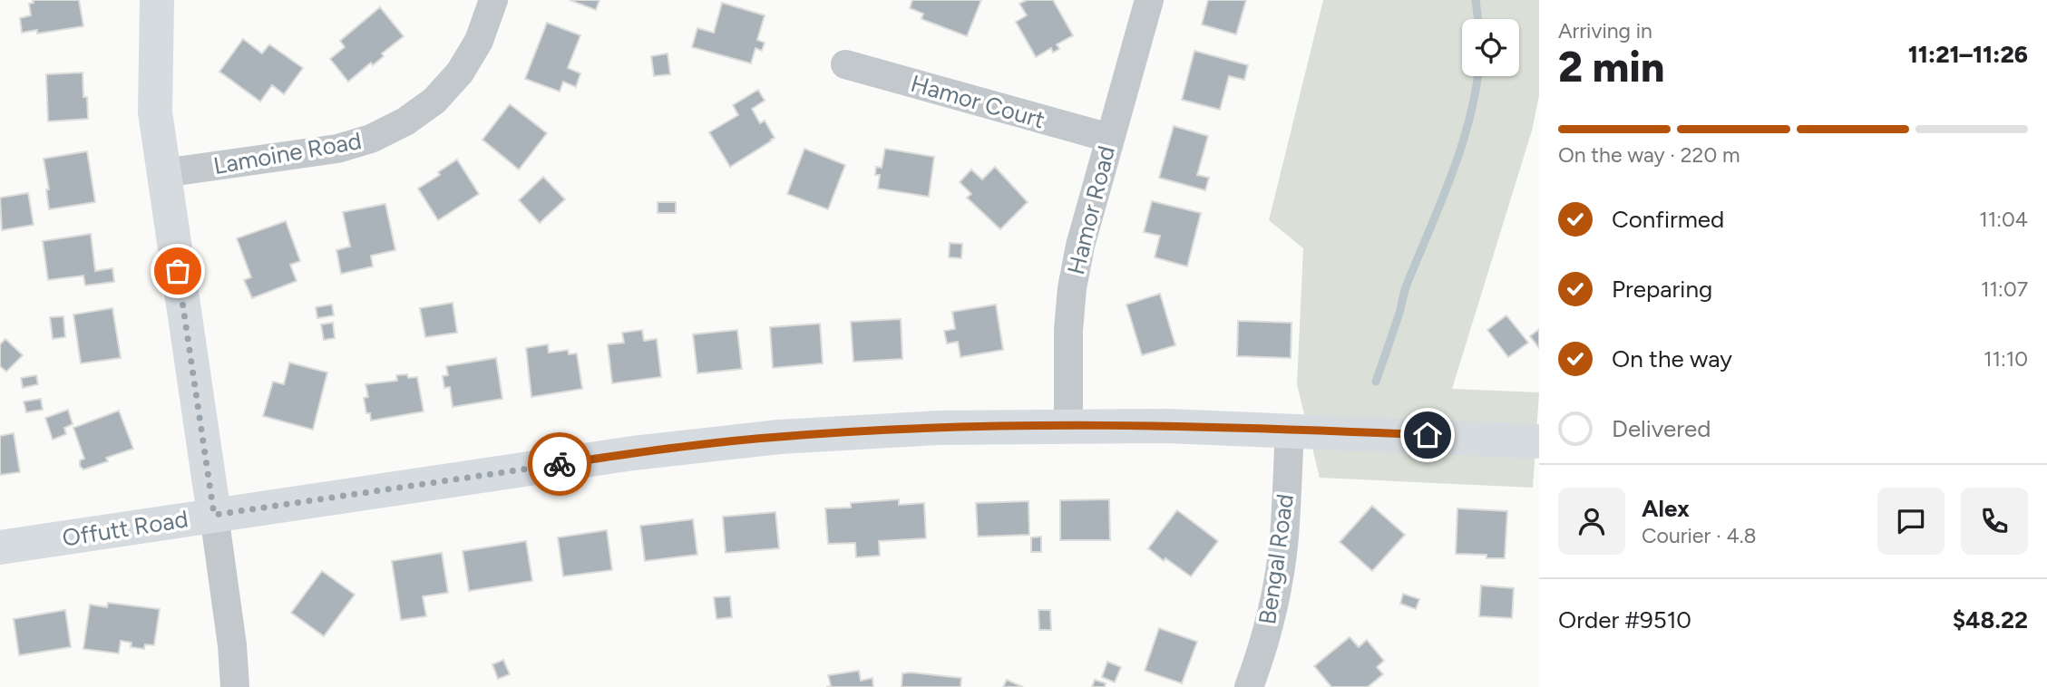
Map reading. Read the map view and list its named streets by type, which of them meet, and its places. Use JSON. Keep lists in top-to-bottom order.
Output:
{
  "streets": {
    "street": [
      "Hamor Court",
      "Lamoine Road",
      "Hamor Road",
      "Offutt Road",
      "Bengal Road"
    ]
  },
  "crossings": [
    ["Hamor Court", "Hamor Road"],
    ["Hamor Road", "Offutt Road"],
    ["Offutt Road", "Bengal Road"]
  ],
  "page": {
    "heading": ["2 min", "Arriving in", "11:21–11:26"],
    "panel": [
      "Alex",
      "Courier · 4.8",
      "Order #9510",
      "$48.22"
    ],
    "bar": "On the way · 220 m",
    "list": [
      ["Confirmed", "11:04"],
      ["Preparing", "11:07"],
      ["On the way", "11:10"],
      "Delivered"
    ]
  }
}
